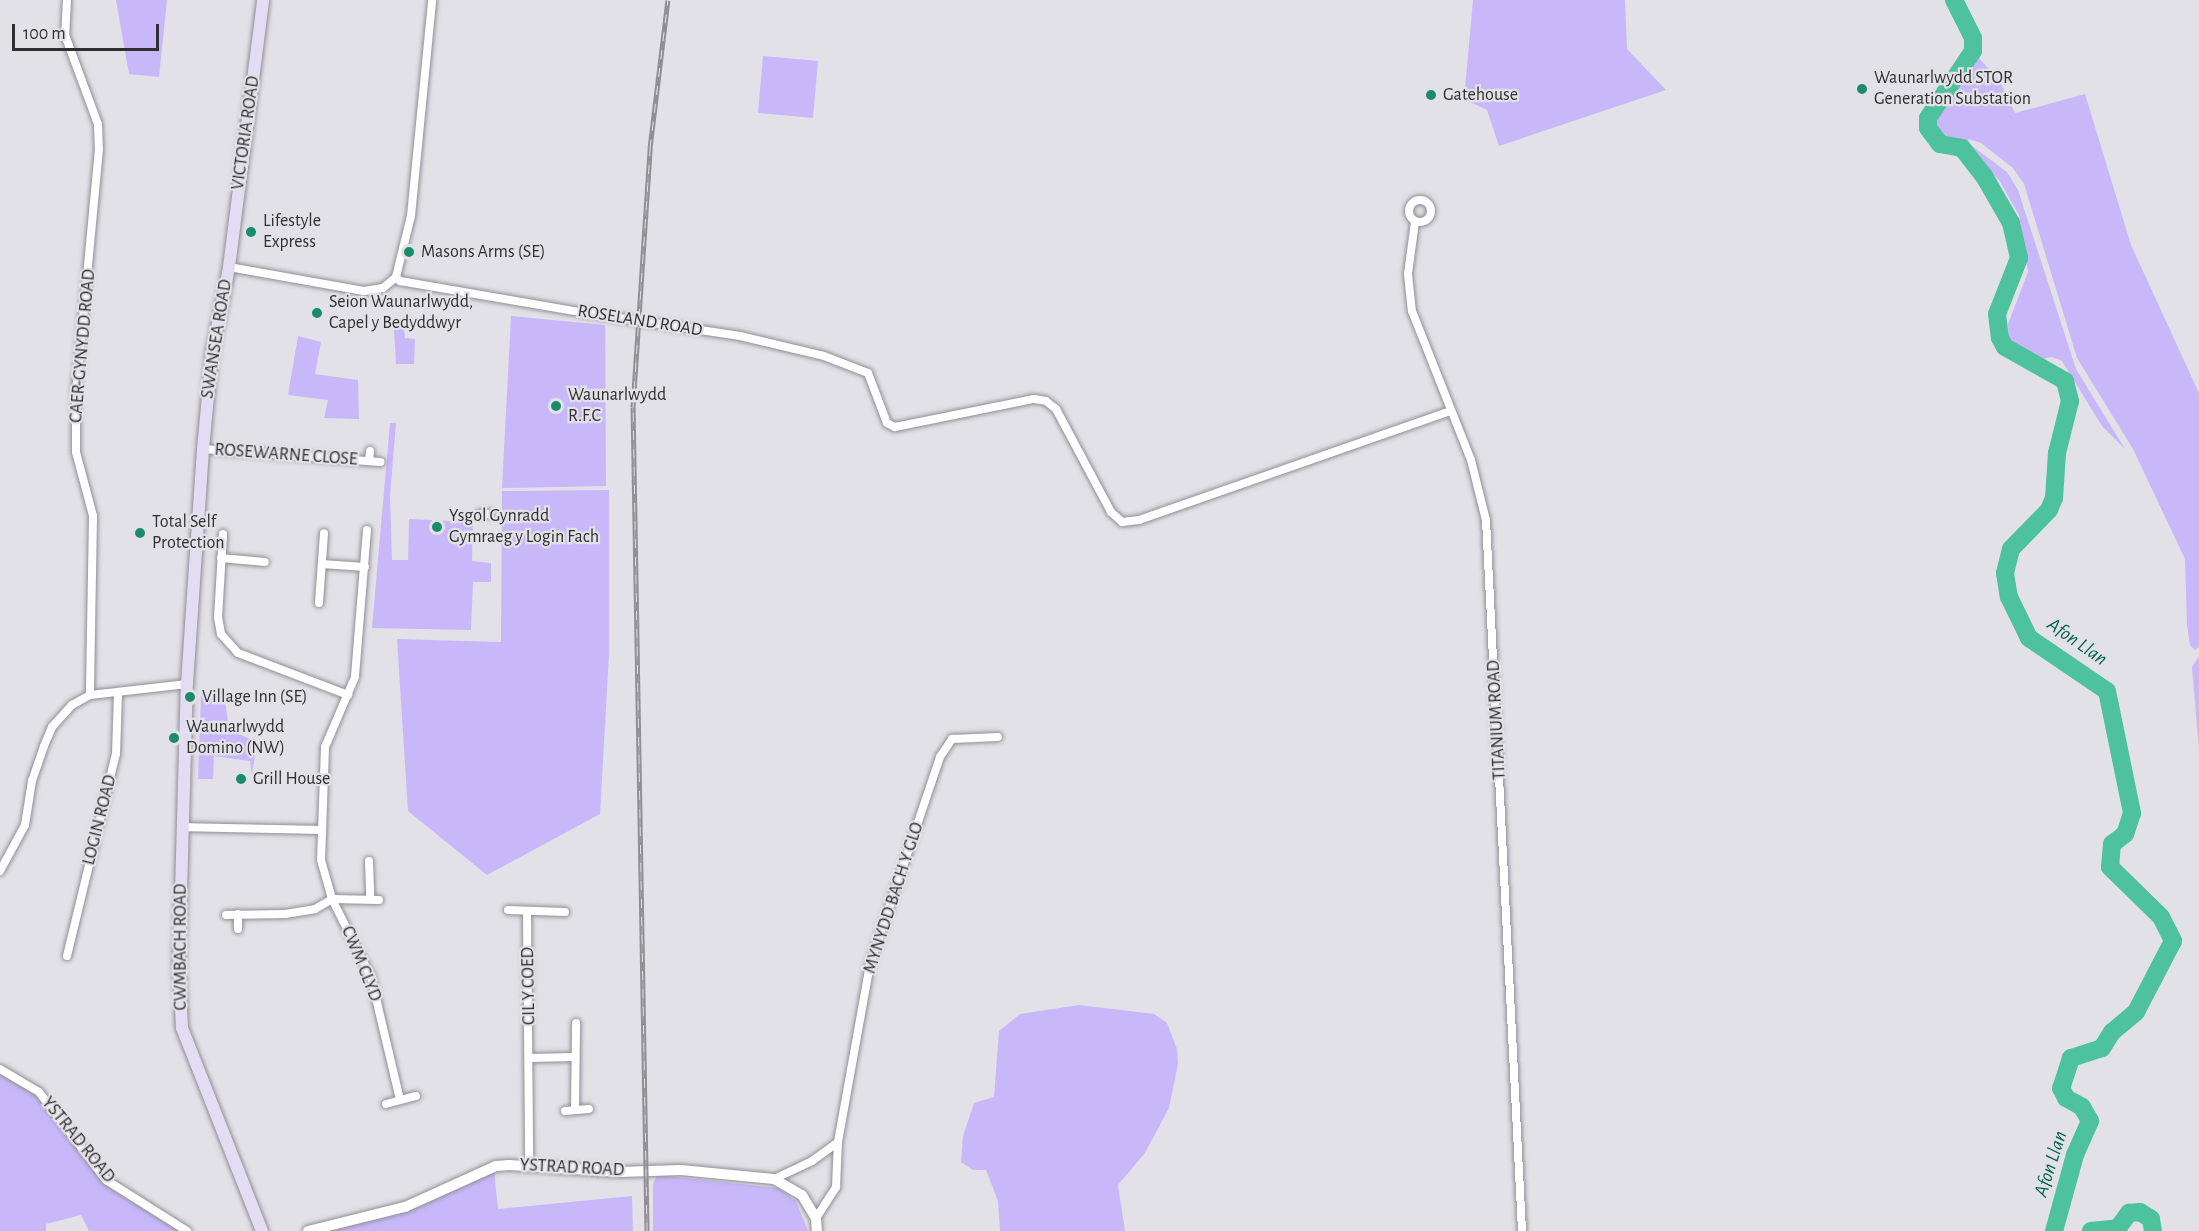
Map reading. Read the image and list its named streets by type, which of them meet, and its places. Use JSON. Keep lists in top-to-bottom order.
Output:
{
  "streets": {
    "main road": ["VICTORIA ROAD", "SWANSEA ROAD", "CWMBACH ROAD"],
    "street": [
      "ROSELAND ROAD",
      "CAER-GYNYDD ROAD",
      "ROSEWARNE CLOSE",
      "TITANIUM ROAD",
      "LOGIN ROAD",
      "MYNYDD BACH Y GLO",
      "CWM CLYD",
      "CIL Y COED",
      "YSTRAD ROAD"
    ]
  },
  "crossings": [
    ["VICTORIA ROAD", "SWANSEA ROAD"],
    ["ROSELAND ROAD", "SWANSEA ROAD"],
    ["ROSELAND ROAD", "TITANIUM ROAD"],
    ["SWANSEA ROAD", "ROSEWARNE CLOSE"],
    ["SWANSEA ROAD", "CWMBACH ROAD"],
    ["MYNYDD BACH Y GLO", "YSTRAD ROAD"],
    ["CIL Y COED", "YSTRAD ROAD"]
  ],
  "water": ["Afon Llan"],
  "places": [
    "Waunarlwydd STOR Generation Substation",
    "Gatehouse",
    "Lifestyle Express",
    "Masons Arms (SE)",
    "Seion Waunarlwydd, Capel y Bedyddwyr",
    "Waunarlwydd R.F.C",
    "Ysgol Gynradd Gymraeg y Login Fach",
    "Total Self Protection",
    "Village Inn (SE)",
    "Waunarlwydd Domino (NW)",
    "Grill House"
  ],
  "scale_bar": "100 m"
}
